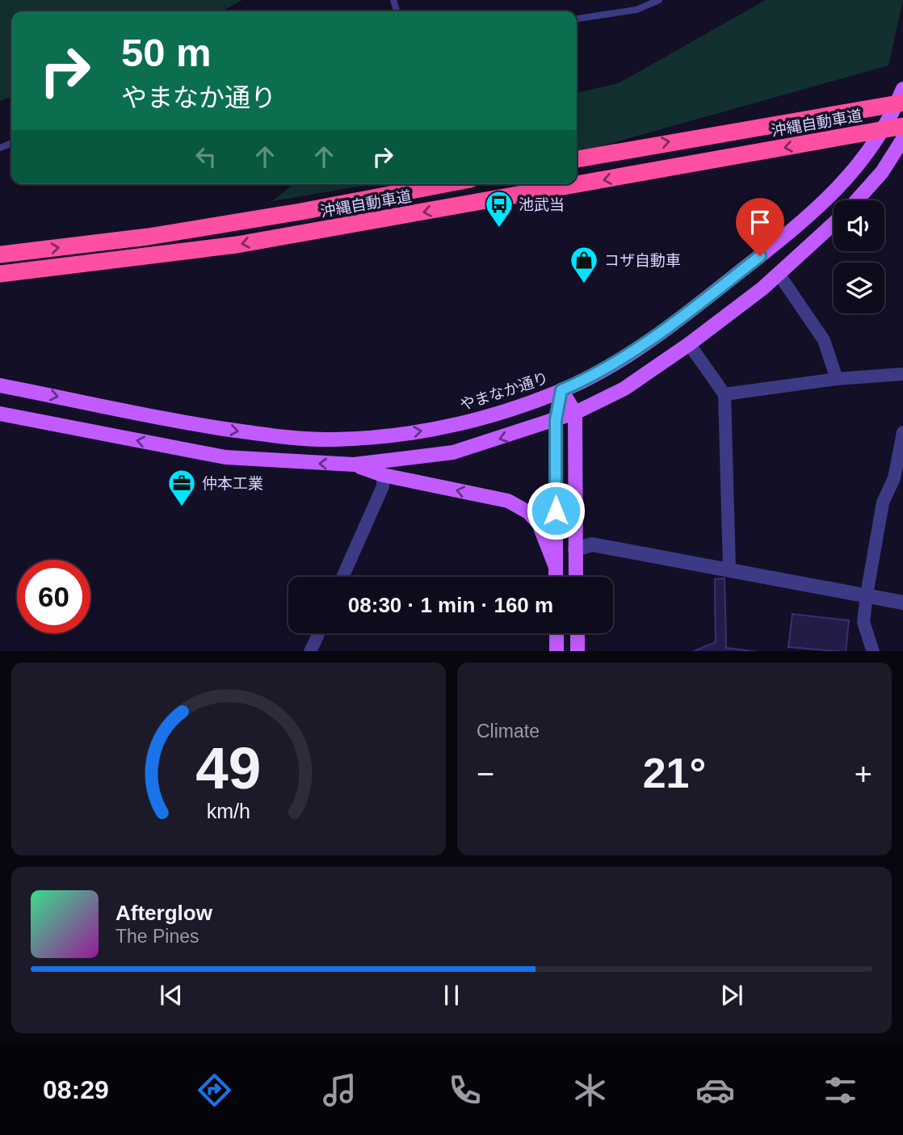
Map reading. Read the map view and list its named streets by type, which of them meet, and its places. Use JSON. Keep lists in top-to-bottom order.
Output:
{
  "streets": {
    "highway": ["沖縄自動車道"],
    "main road": ["やまなか通り"]
  },
  "places": {
    "bus stop": ["池武当"],
    "shop": ["コザ自動車"],
    "office": ["仲本工業"]
  },
  "page": {
    "turn": ["50 m", "やまなか通り"],
    "limit": "60",
    "trip": "08:30 · 1 min · 160 m",
    "tile": "Climate",
    "heat": ["−", "21°", "+"],
    "song": ["Afterglow", "The Pines"],
    "tabs": "08:29",
    "gauge": ["49", "km/h"]
  }
}
